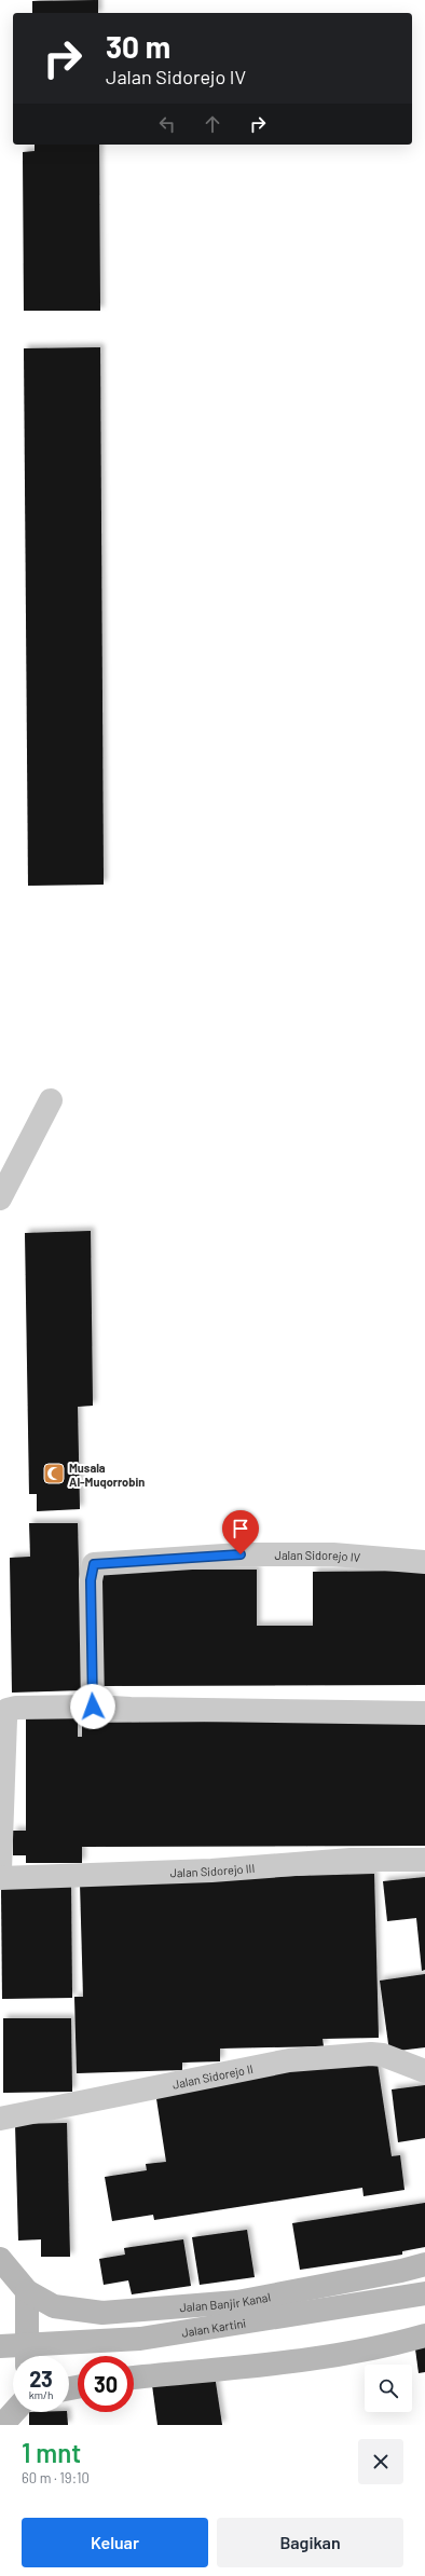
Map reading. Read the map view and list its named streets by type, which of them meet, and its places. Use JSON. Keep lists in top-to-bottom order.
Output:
{
  "streets": {
    "street": [
      "Jalan Sidorejo IV",
      "Jalan Sidorejo III",
      "Jalan Sidorejo II",
      "Jalan Banjir Kanal",
      "Jalan Kartini"
    ]
  },
  "places": {
    "mosque": ["Musala Al-Muqorrobin"]
  },
  "page": {
    "turn": ["30 m", "Jalan Sidorejo IV"],
    "speed": "23 km/h",
    "limit": "30",
    "heading": ["1 mnt", "60 m · 19:10"],
    "buttons": ["Keluar", "Bagikan"]
  }
}
